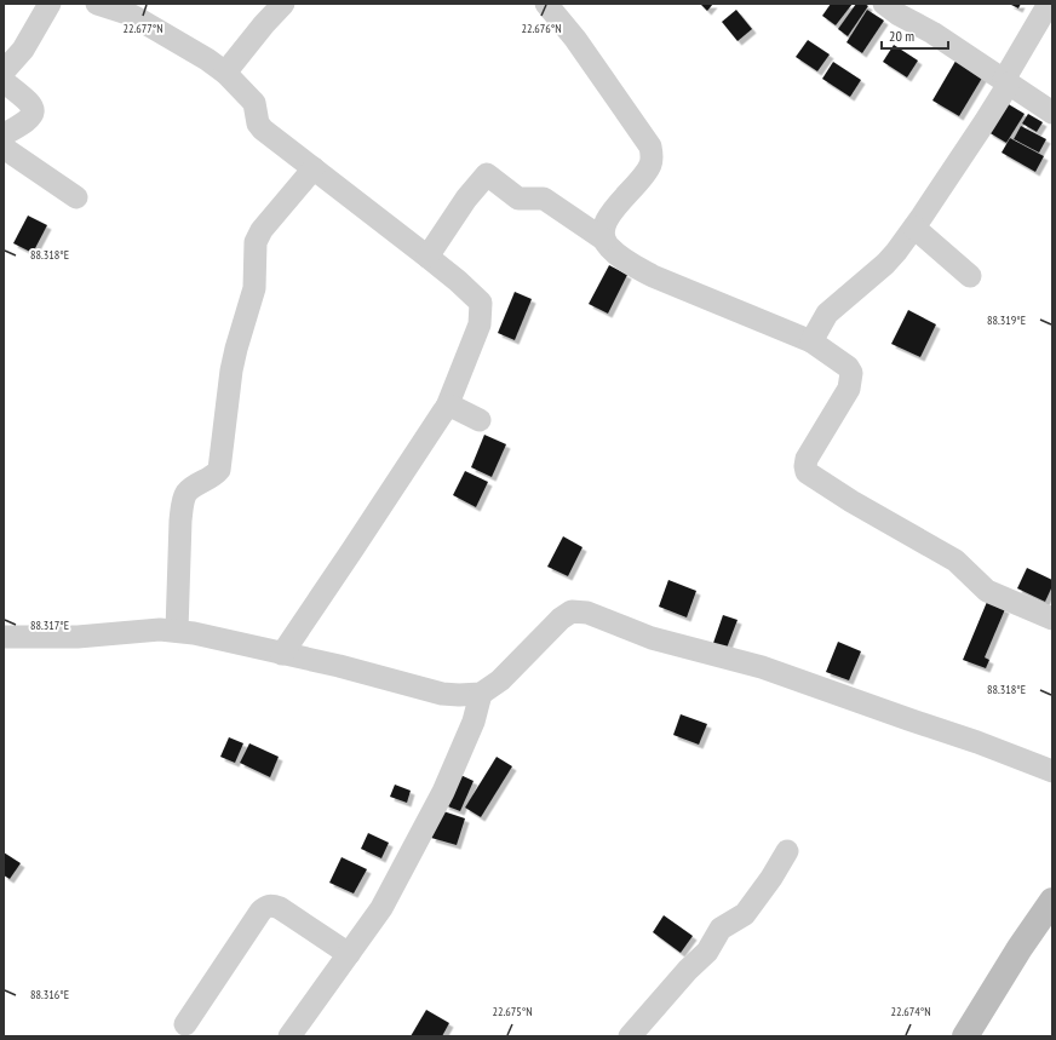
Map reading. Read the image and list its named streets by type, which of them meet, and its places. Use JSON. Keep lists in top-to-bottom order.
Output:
{
  "scale_bar": "20 m",
  "coordinates": [
    "22.677°N",
    "22.676°N",
    "88.318°E",
    "88.319°E",
    "88.317°E",
    "88.316°E",
    "22.675°N",
    "22.674°N"
  ]
}
